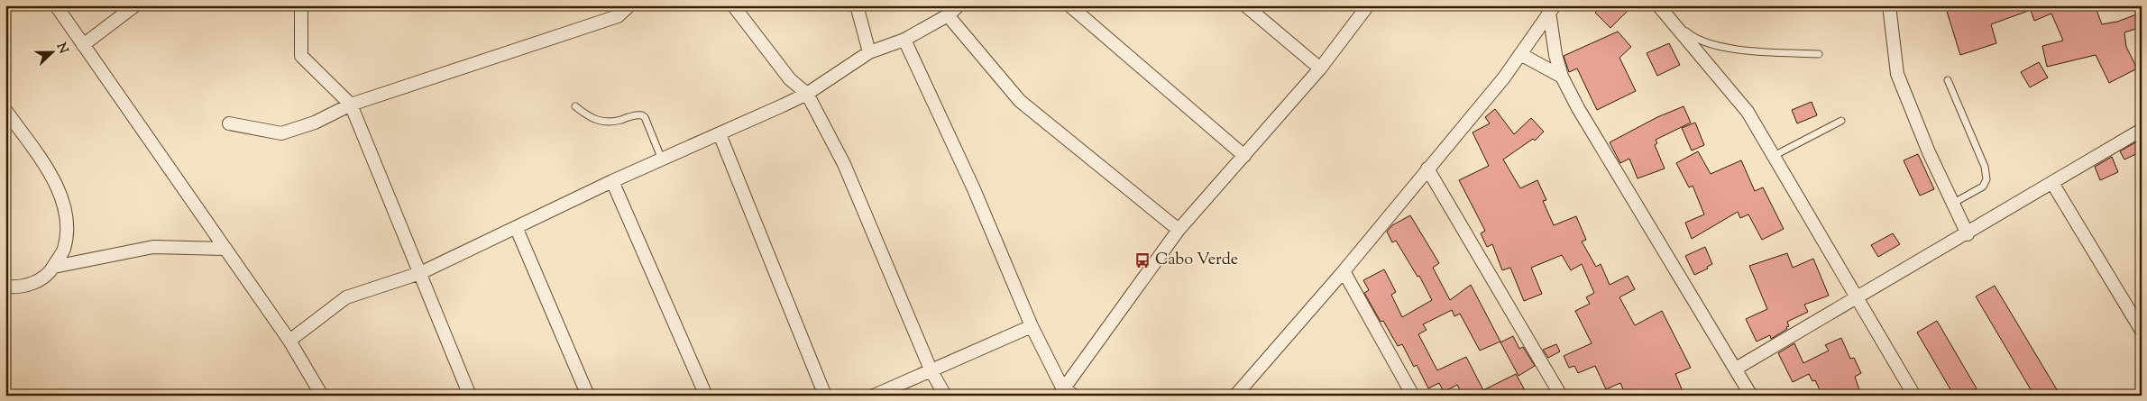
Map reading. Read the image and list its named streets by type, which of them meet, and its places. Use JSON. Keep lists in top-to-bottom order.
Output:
{
  "places": {
    "bus stop": ["Cabo Verde"]
  },
  "north": "right"
}
